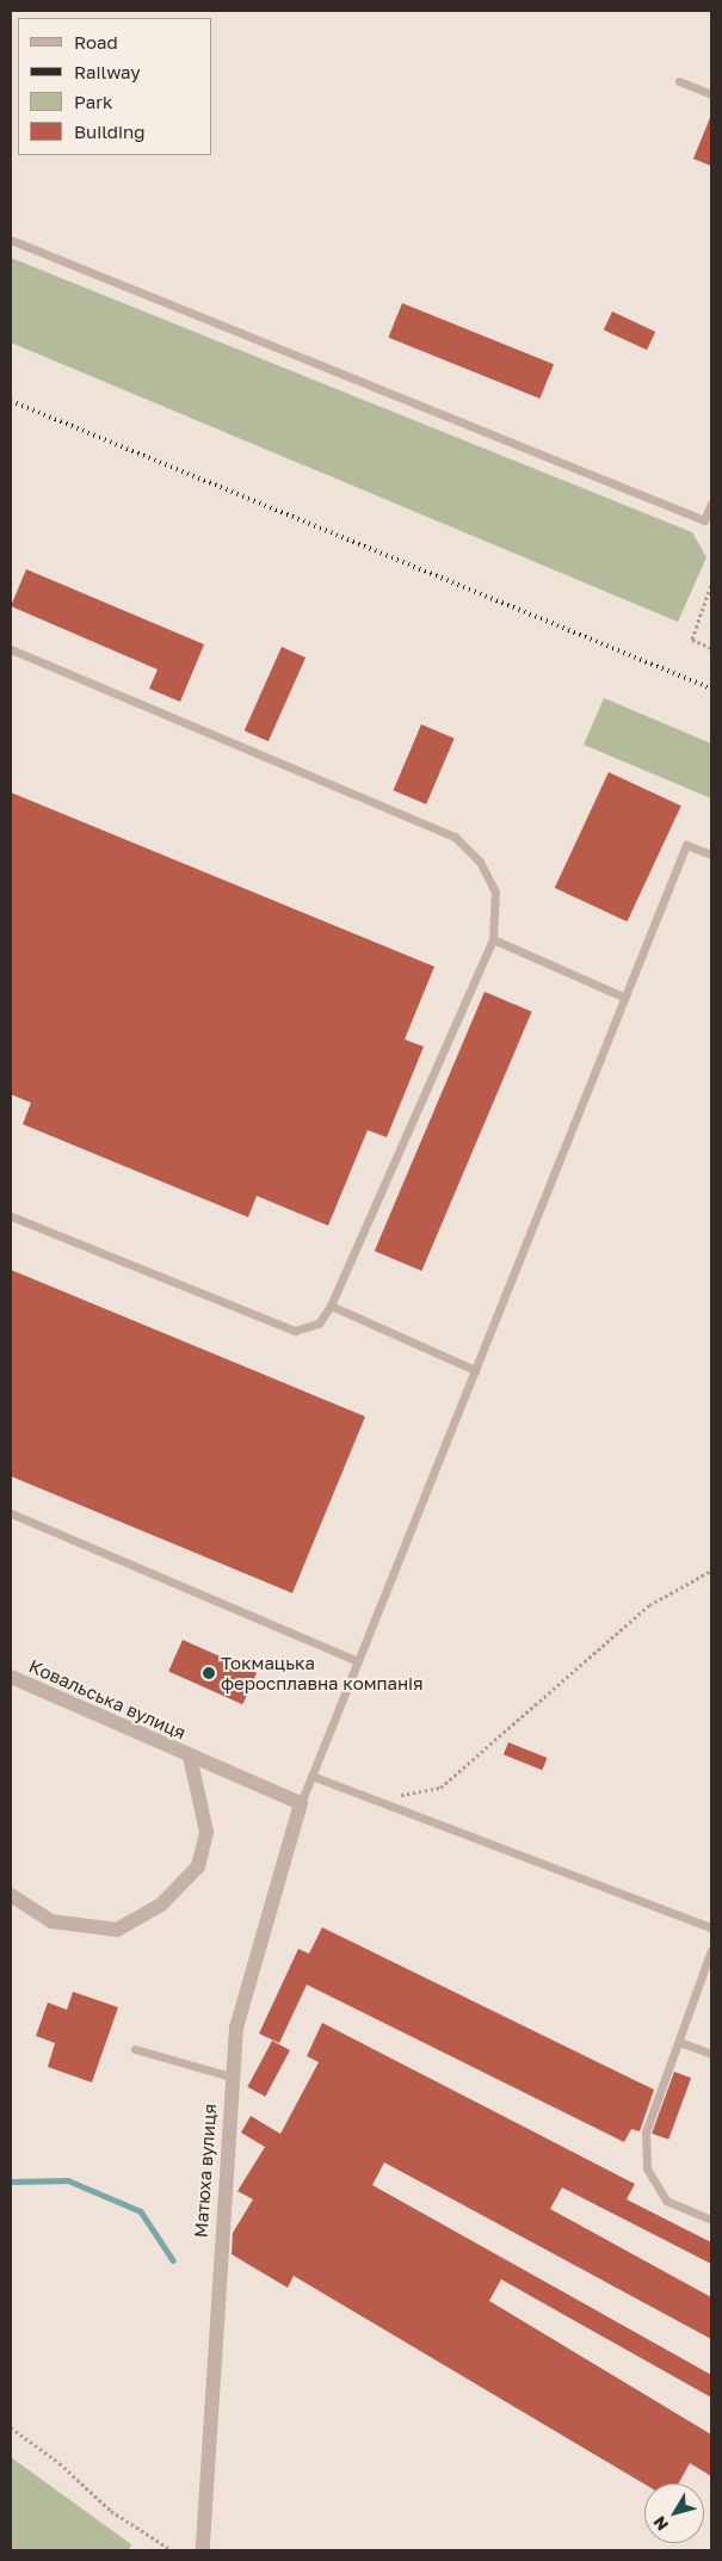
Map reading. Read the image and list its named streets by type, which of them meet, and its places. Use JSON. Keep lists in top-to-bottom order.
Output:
{
  "streets": {
    "street": ["Ковальська вулиця", "Матюха вулиця"]
  },
  "crossings": [
    ["Ковальська вулиця", "Матюха вулиця"]
  ],
  "places": ["Токмацька феросплавна компанія"],
  "legend": [
    "Road",
    "Railway",
    "Park",
    "Building"
  ],
  "north": "bottom left"
}
